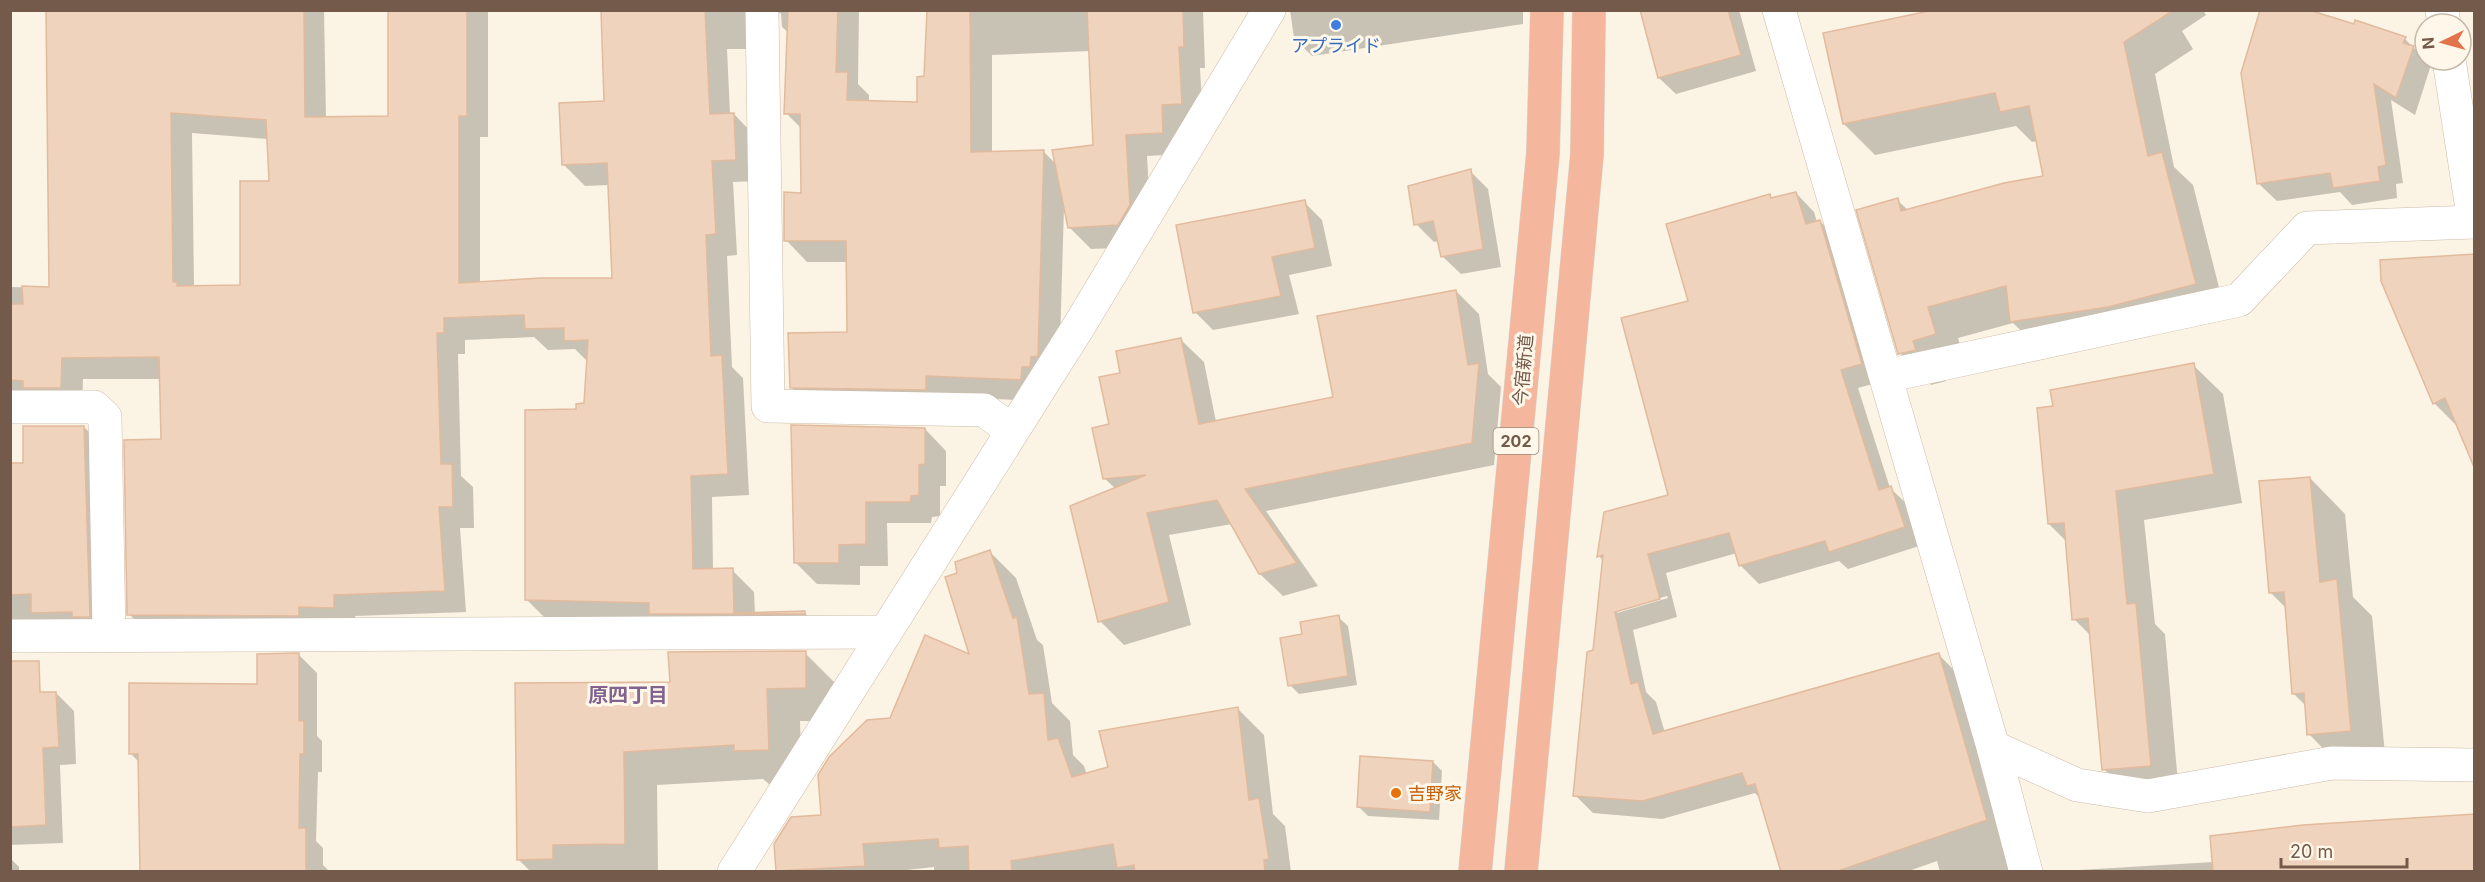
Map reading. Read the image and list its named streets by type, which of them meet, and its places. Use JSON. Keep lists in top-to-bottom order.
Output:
{
  "streets": {
    "highway": ["今宿新道", "202"]
  },
  "districts": ["原四丁目"],
  "places": ["アプライド", "吉野家"],
  "scale_bar": "20 m",
  "north": "left"
}
